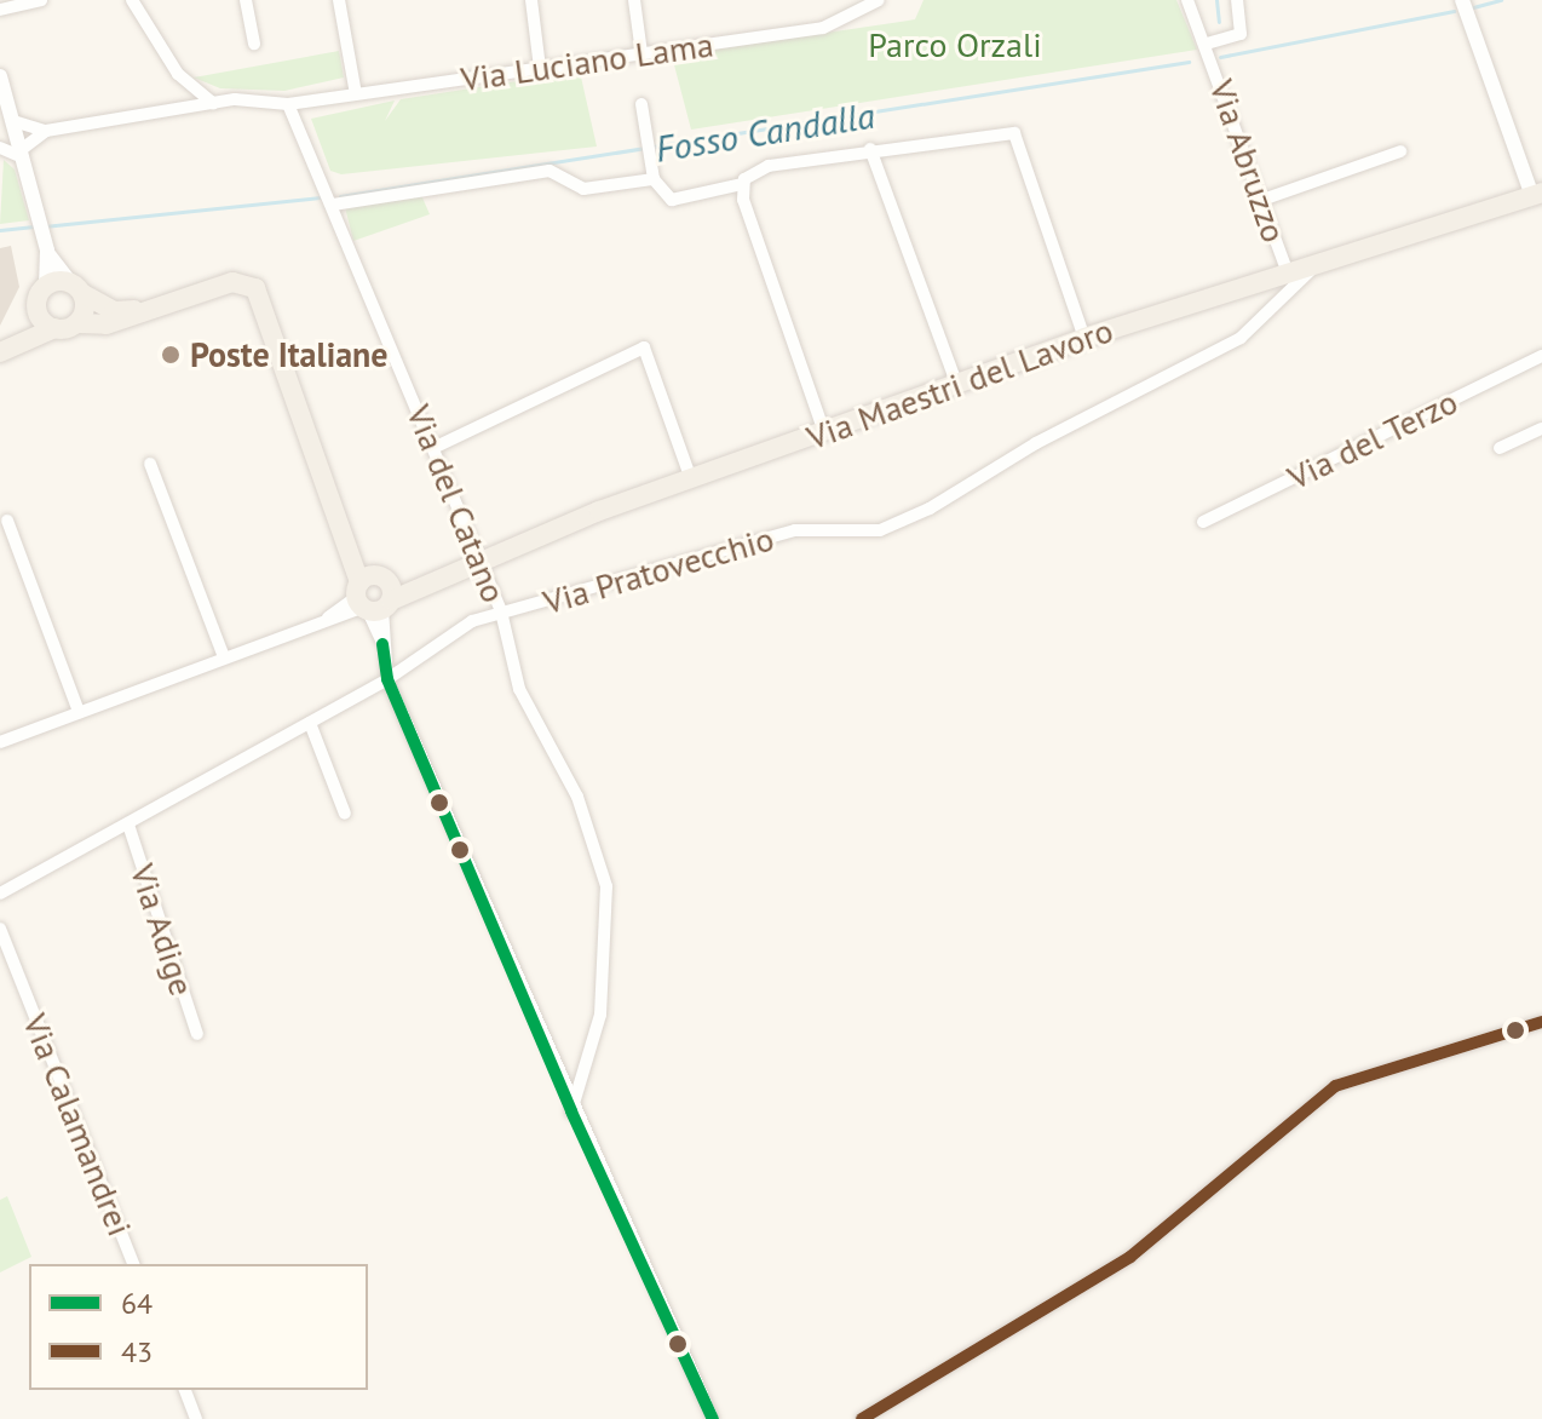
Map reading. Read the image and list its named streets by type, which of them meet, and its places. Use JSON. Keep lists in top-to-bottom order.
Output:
{
  "streets": {
    "main road": ["Via Maestri del Lavoro"],
    "street": [
      "Via Luciano Lama",
      "Via Abruzzo",
      "Via del Terzo",
      "Via del Catano",
      "Via Pratovecchio",
      "Via Adige",
      "Via Calamandrei"
    ]
  },
  "crossings": [
    ["Via Luciano Lama", "Via del Catano"],
    ["Via Abruzzo", "Via Maestri del Lavoro"],
    ["Via Maestri del Lavoro", "Via del Catano"],
    ["Via Maestri del Lavoro", "Via Pratovecchio"],
    ["Via del Catano", "Via Pratovecchio"],
    ["Via Pratovecchio", "Via Adige"]
  ],
  "water": ["Fosso Candalla"],
  "parks": ["Parco Orzali"],
  "places": ["Poste Italiane"],
  "lines": ["transit line 64", "transit line 43"],
  "legend": ["64", "43"]
}
